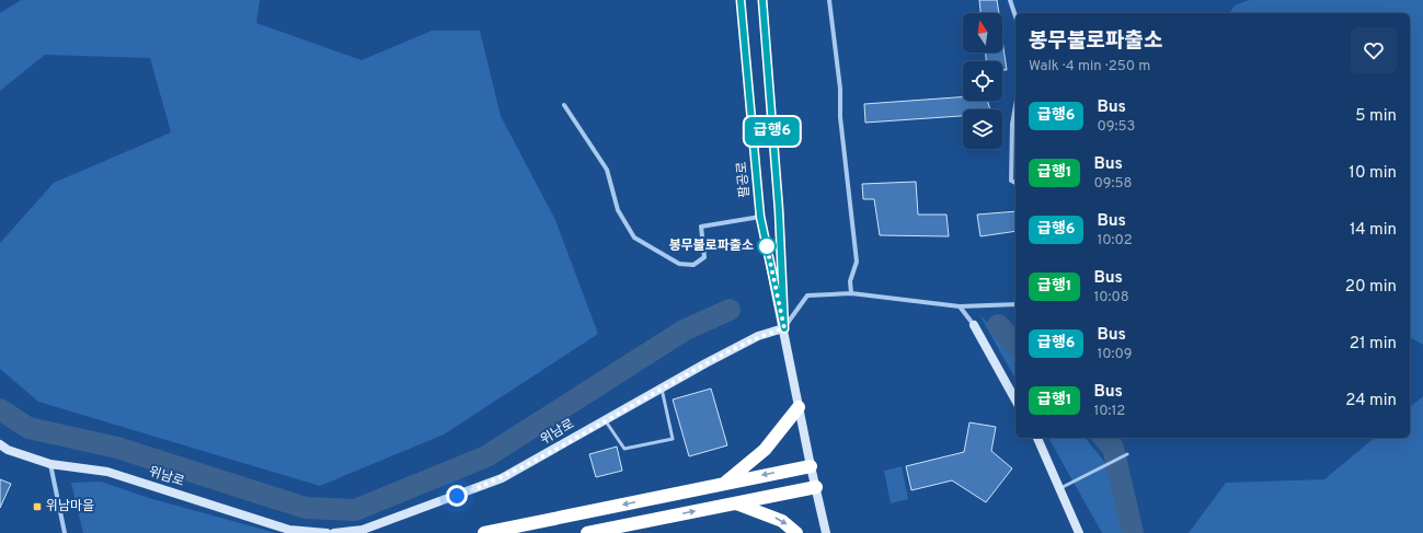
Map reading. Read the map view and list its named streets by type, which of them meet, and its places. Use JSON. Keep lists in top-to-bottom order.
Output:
{
  "streets": {
    "street": ["팔공로", "위남로"]
  },
  "crossings": [
    ["팔공로", "위남로"]
  ],
  "places": {
    "other": ["봉무불로파출소"],
    "transit": ["위남마을"]
  },
  "lines": ["bus line 급행6"],
  "north": "top",
  "page": {
    "on_map": "급행6",
    "heading": ["봉무불로파출소", "Walk · 4 min · 250 m"],
    "list": [
      {
        "mark": "급행6",
        "name": "Bus",
        "note": "09:53",
        "value": "5 min"
      },
      {
        "mark": "급행1",
        "name": "Bus",
        "note": "09:58",
        "value": "10 min"
      },
      {
        "mark": "급행6",
        "name": "Bus",
        "note": "10:02",
        "value": "14 min"
      },
      {
        "mark": "급행1",
        "name": "Bus",
        "note": "10:08",
        "value": "20 min"
      },
      {
        "mark": "급행6",
        "name": "Bus",
        "note": "10:09",
        "value": "21 min"
      },
      {
        "mark": "급행1",
        "name": "Bus",
        "note": "10:12",
        "value": "24 min"
      }
    ]
  }
}
